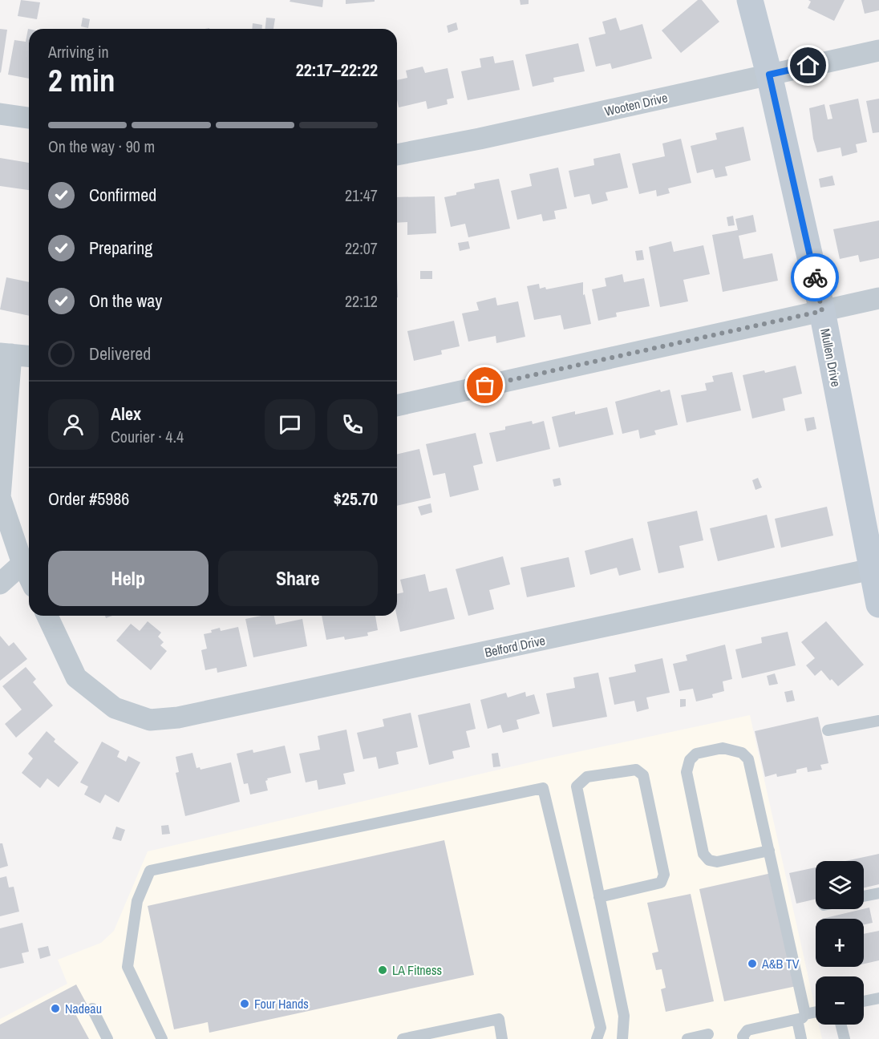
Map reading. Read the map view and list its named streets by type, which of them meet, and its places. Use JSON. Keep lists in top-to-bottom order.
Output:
{
  "streets": {
    "street": ["Wooten Drive", "Mullen Drive", "Belford Drive"]
  },
  "crossings": [
    ["Wooten Drive", "Mullen Drive"],
    ["Mullen Drive", "Belford Drive"]
  ],
  "places": [
    "A&B TV",
    "LA Fitness",
    "Four Hands",
    "Nadeau"
  ],
  "page": {
    "heading": ["2 min", "Arriving in", "22:17–22:22"],
    "panel": [
      "Alex",
      "Courier · 4.4",
      "Order #5986",
      "$25.70"
    ],
    "bar": "On the way · 90 m",
    "list": [
      ["Confirmed", "21:47"],
      ["Preparing", "22:07"],
      ["On the way", "22:12"],
      "Delivered"
    ],
    "buttons": ["Help", "Share"],
    "map_buttons": ["+", "−"]
  }
}
